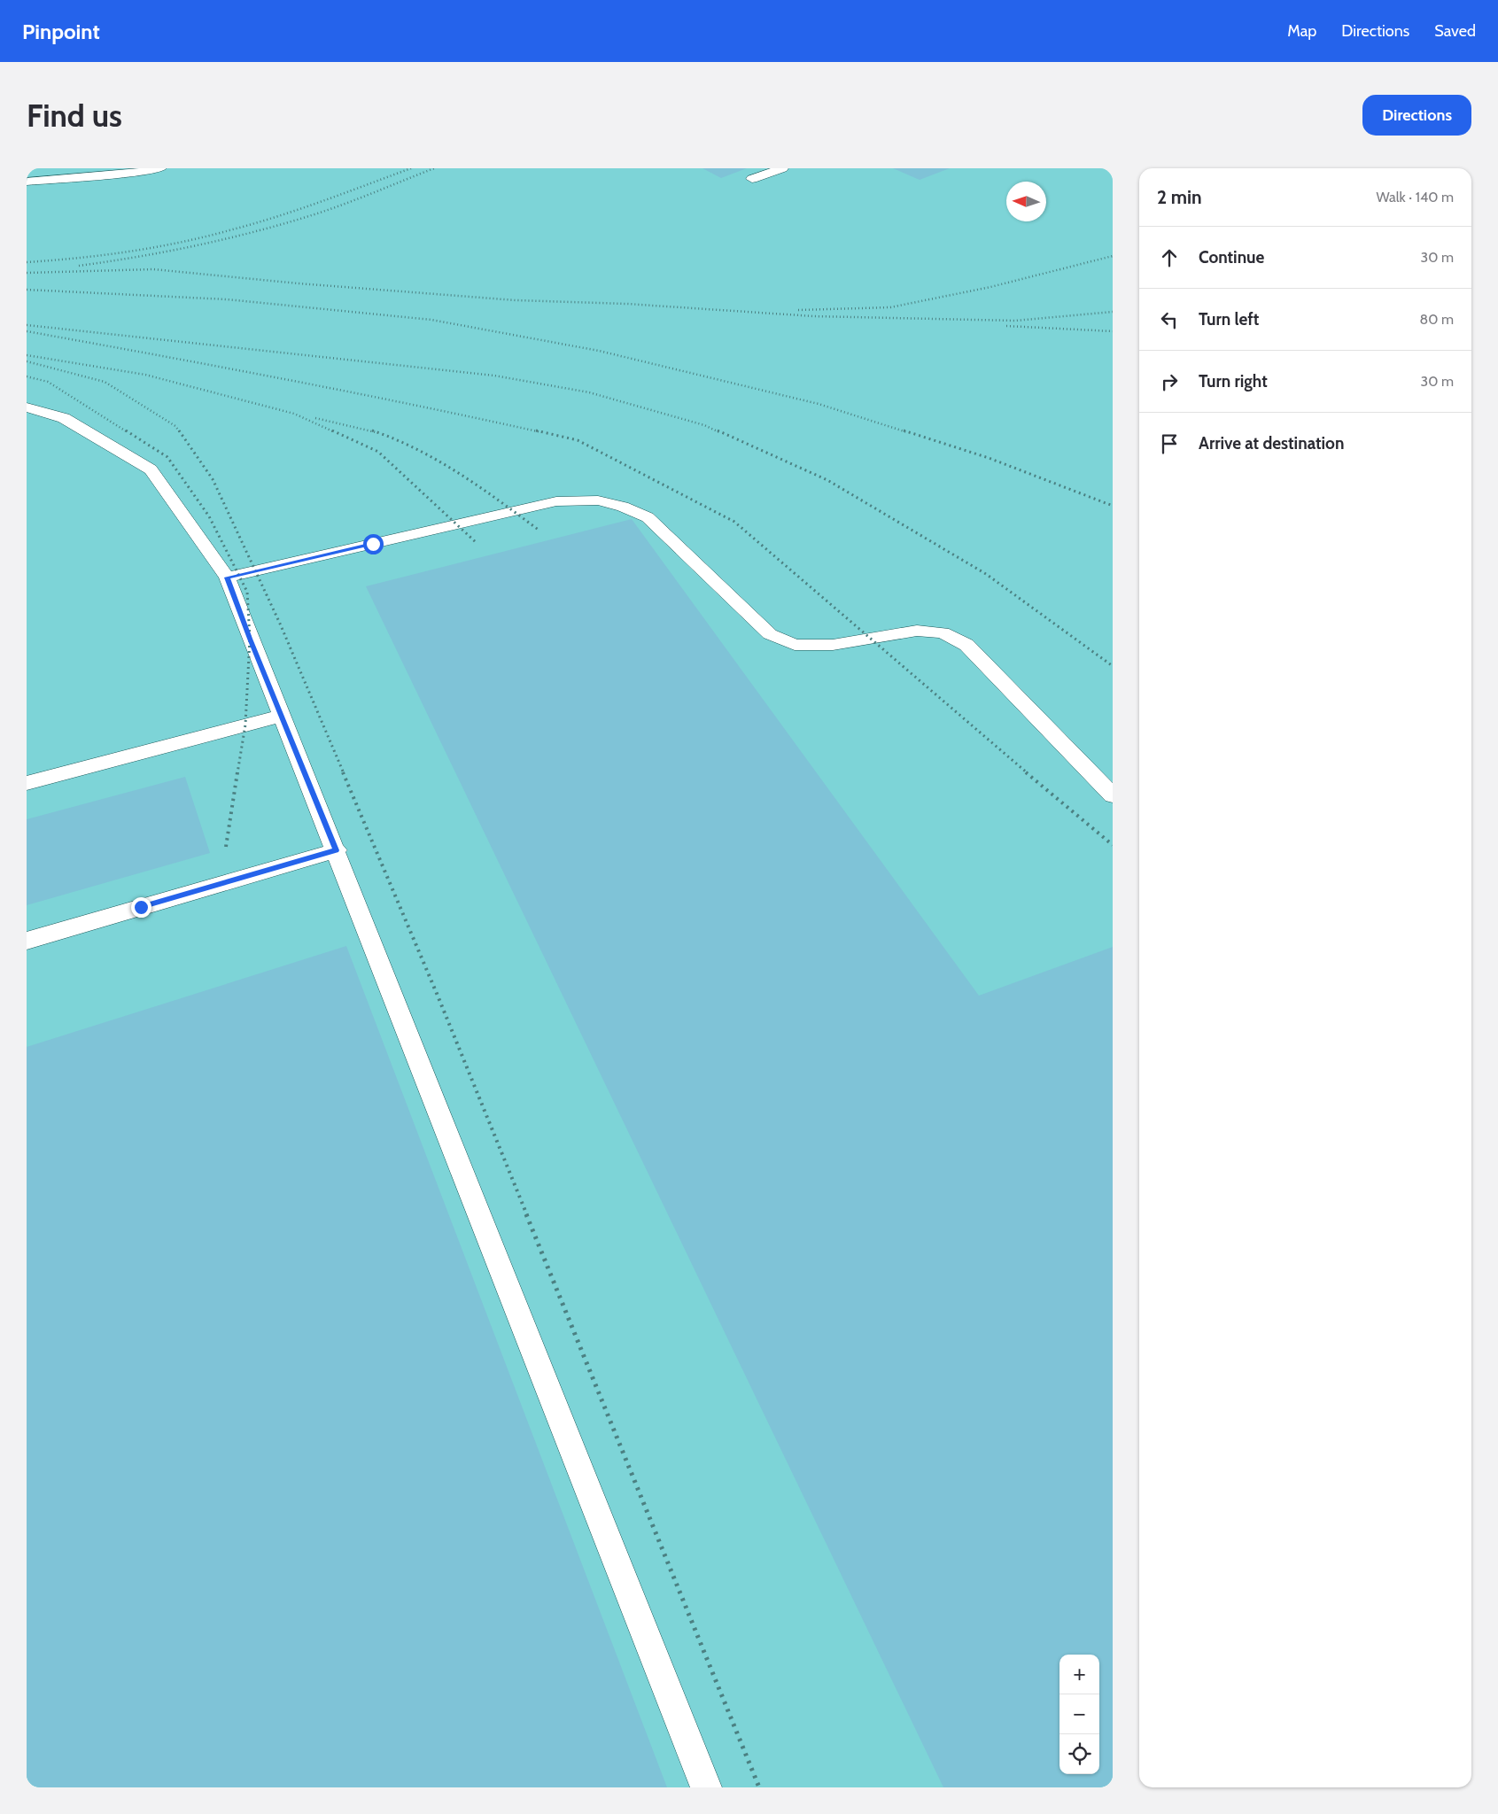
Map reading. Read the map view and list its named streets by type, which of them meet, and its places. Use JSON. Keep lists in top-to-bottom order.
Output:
{
  "north": "left",
  "page": {
    "header": "Pinpoint",
    "nav": ["Map", "Directions", "Saved"],
    "buttons": "Directions",
    "title": "Find us",
    "heading": ["2 min", "Walk · 140 m"],
    "list": [
      ["Continue", "30 m"],
      ["Turn left", "80 m"],
      ["Turn right", "30 m"],
      "Arrive at destination"
    ],
    "map_buttons": ["+", "−"]
  }
}
